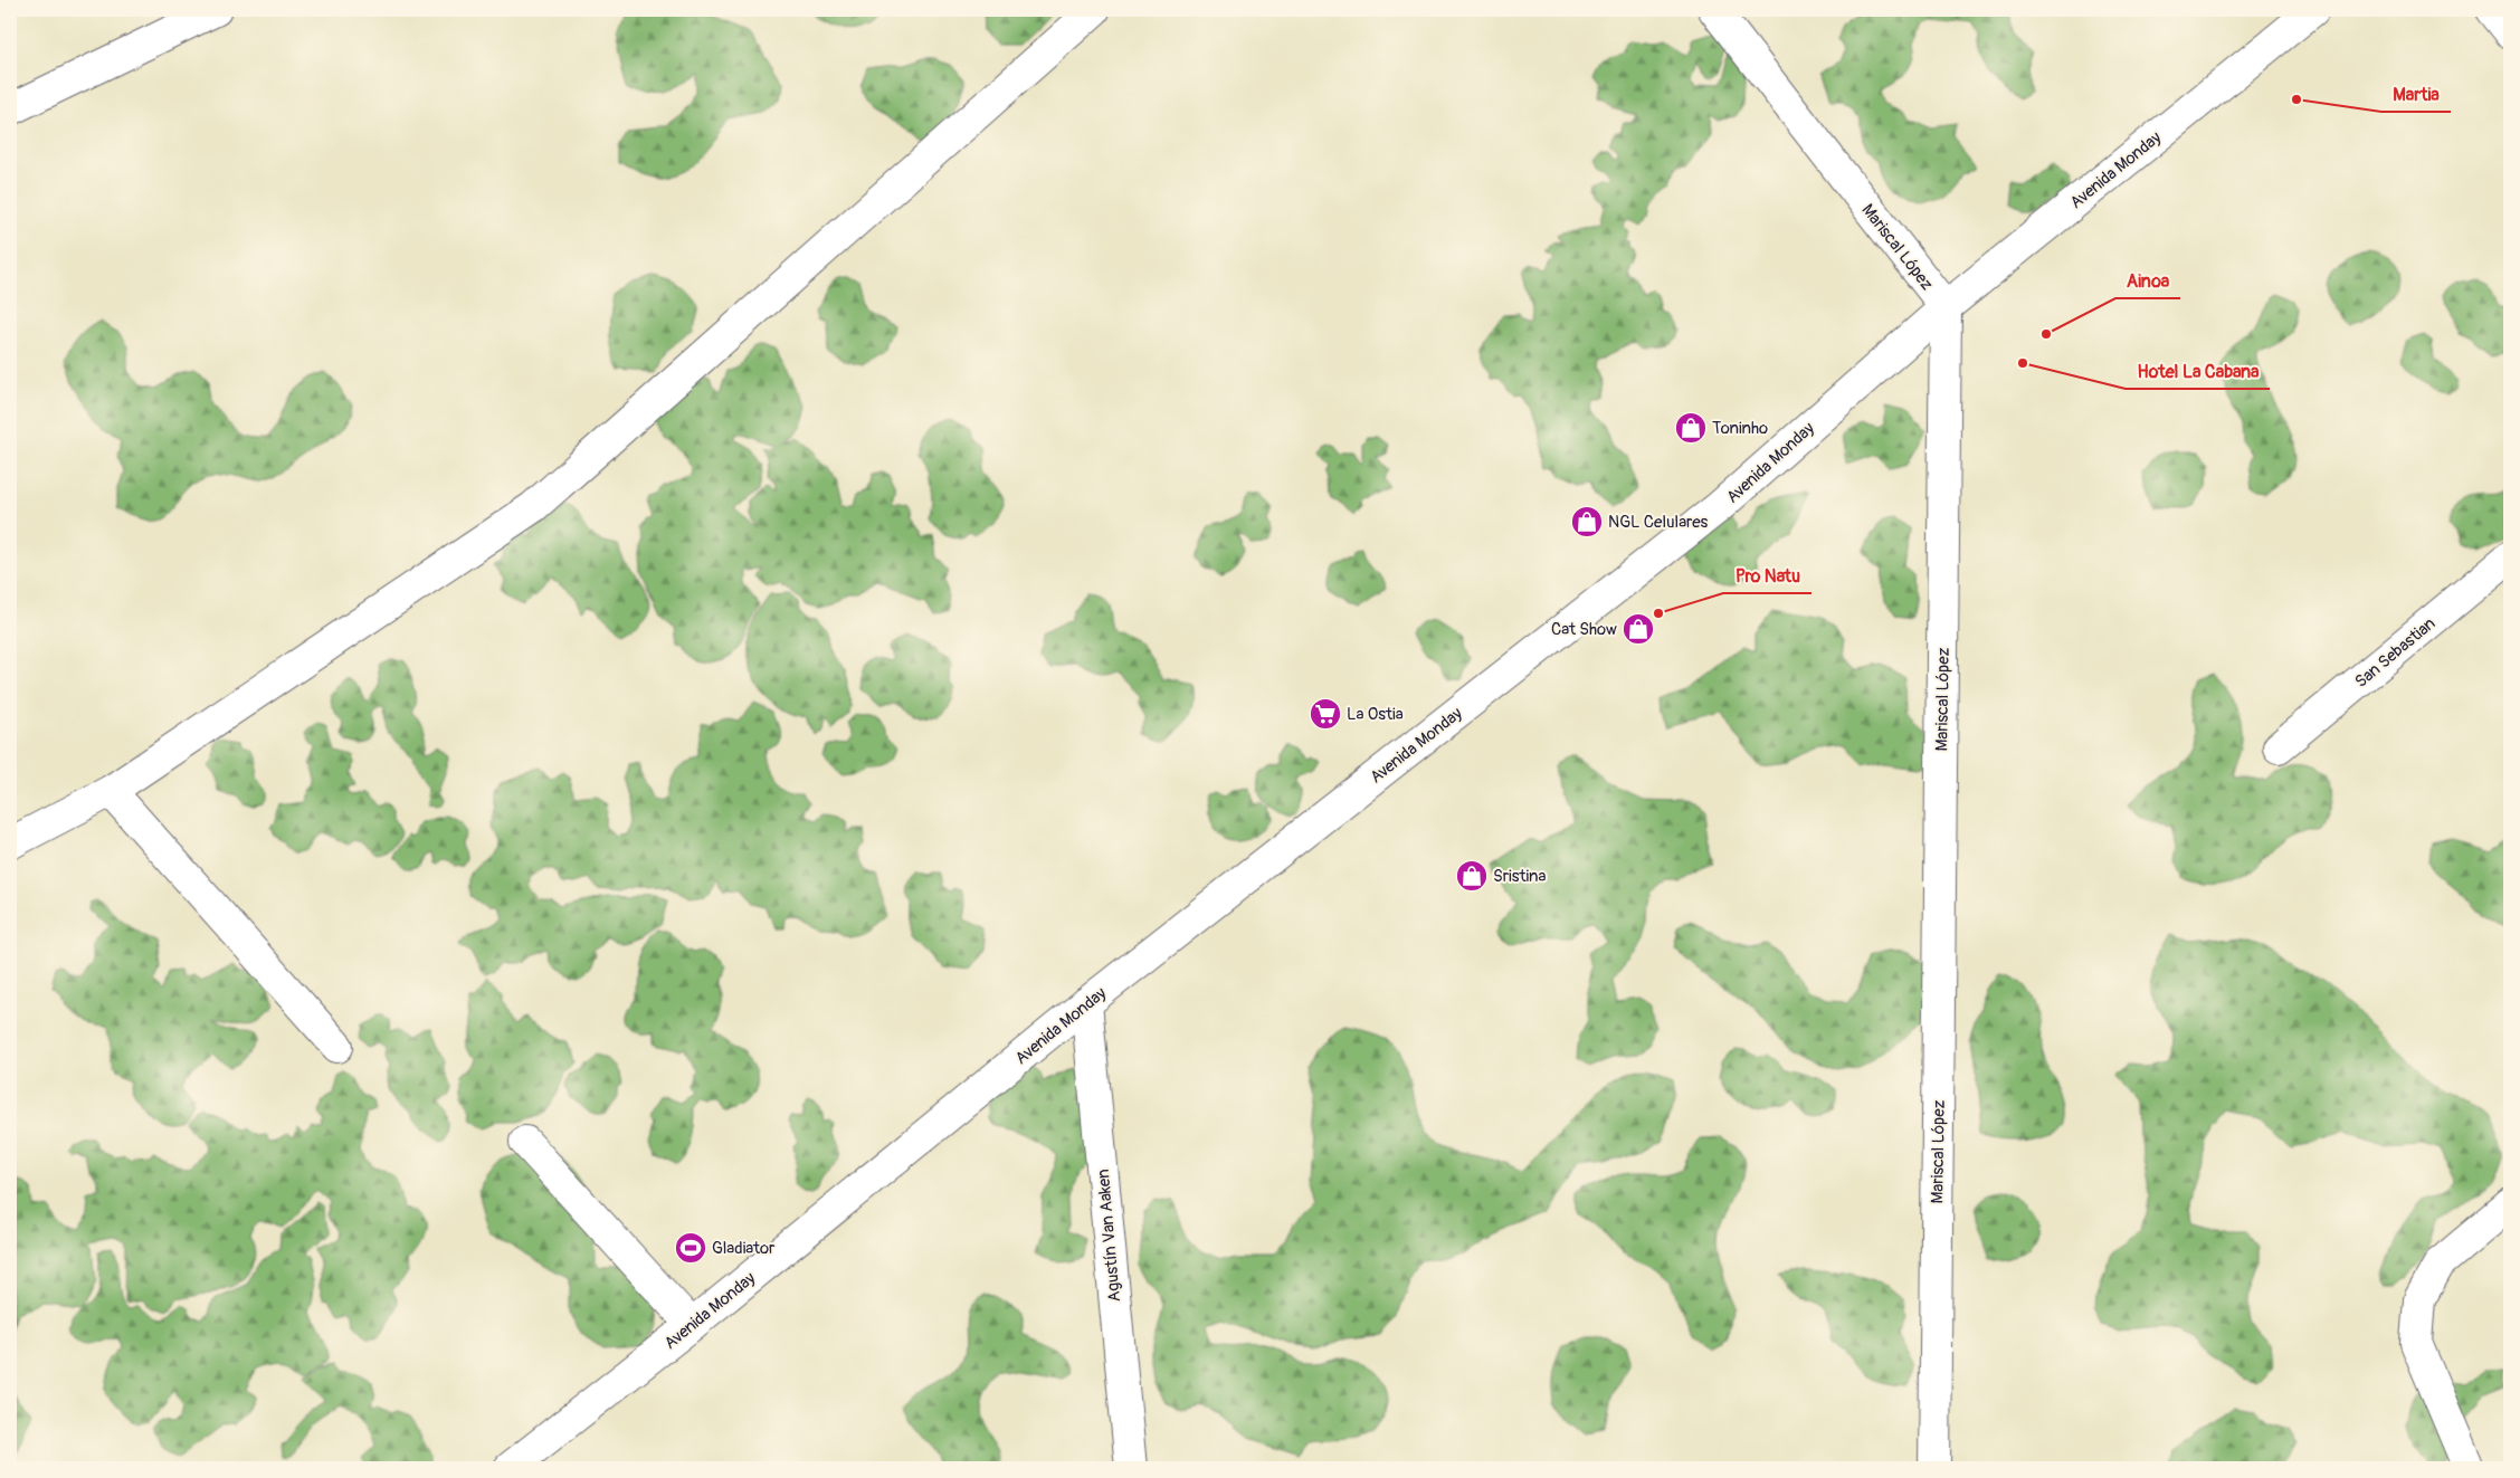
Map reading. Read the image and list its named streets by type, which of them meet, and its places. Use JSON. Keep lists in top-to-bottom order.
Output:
{
  "streets": {
    "street": [
      "Avenida Monday",
      "Mariscal López",
      "San Sebastian",
      "Agustín Van Aaken"
    ]
  },
  "crossings": [
    ["Avenida Monday", "Mariscal López"],
    ["Avenida Monday", "Agustín Van Aaken"]
  ],
  "places": {
    "other": [
      "Martia",
      "Ainoa",
      "Hotel La Cabana",
      "Pro Natu"
    ],
    "shop": [
      "Toninho",
      "NGL Celulares",
      "Cat Show",
      "Sristina"
    ],
    "supermarket": ["La Ostia"],
    "sports": ["Gladiator"]
  }
}
